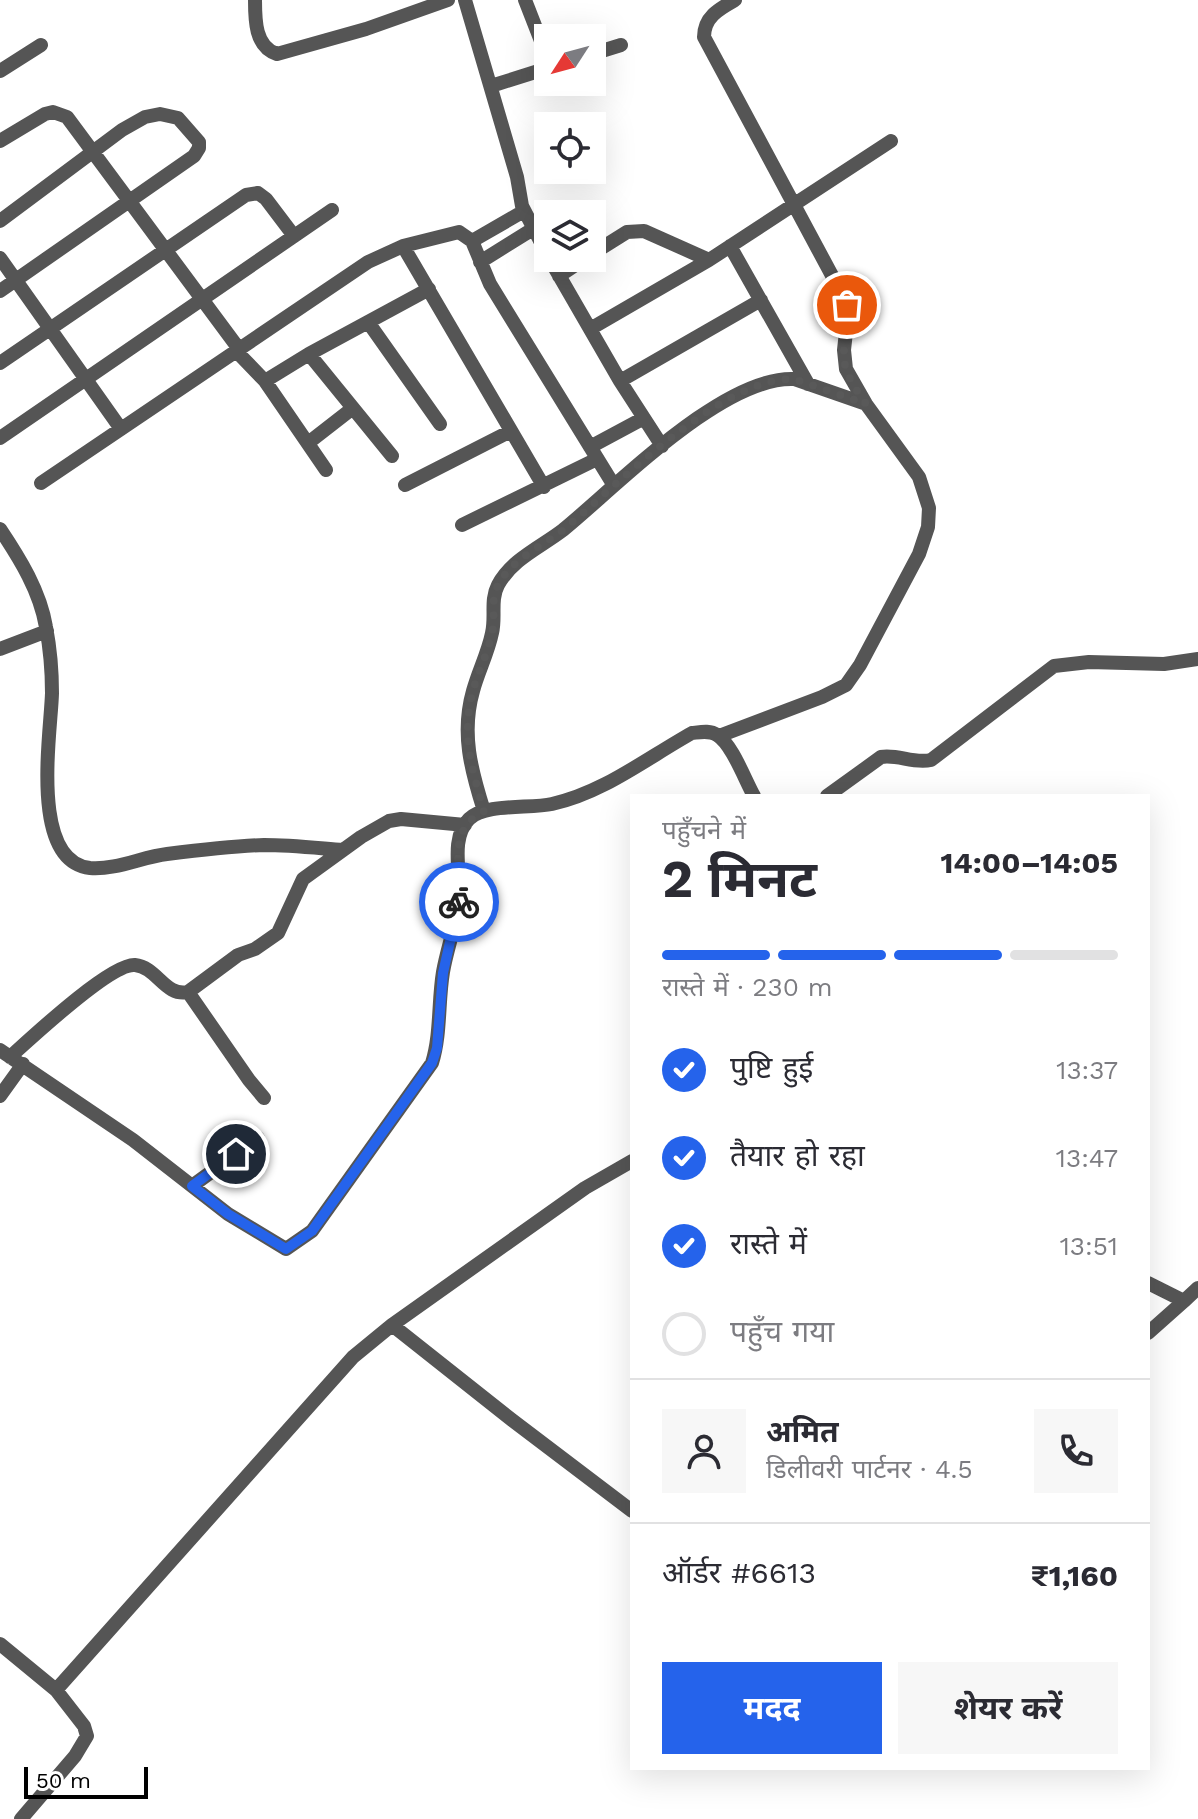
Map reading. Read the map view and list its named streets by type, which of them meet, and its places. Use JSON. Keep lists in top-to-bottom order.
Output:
{
  "scale_bar": "50 m",
  "north": "bottom left",
  "page": {
    "heading": ["2 मिनट", "पहुँचने में", "14:00–14:05"],
    "panel": [
      "अमित",
      "डिलीवरी पार्टनर · 4.5",
      "ऑर्डर #6613",
      "₹1,160"
    ],
    "bar": "रास्ते में · 230 m",
    "list": [
      ["पुष्टि हुई", "13:37"],
      ["तैयार हो रहा", "13:47"],
      ["रास्ते में", "13:51"],
      "पहुँच गया"
    ],
    "buttons": ["मदद", "शेयर करें"],
    "scale": "50 m"
  }
}
